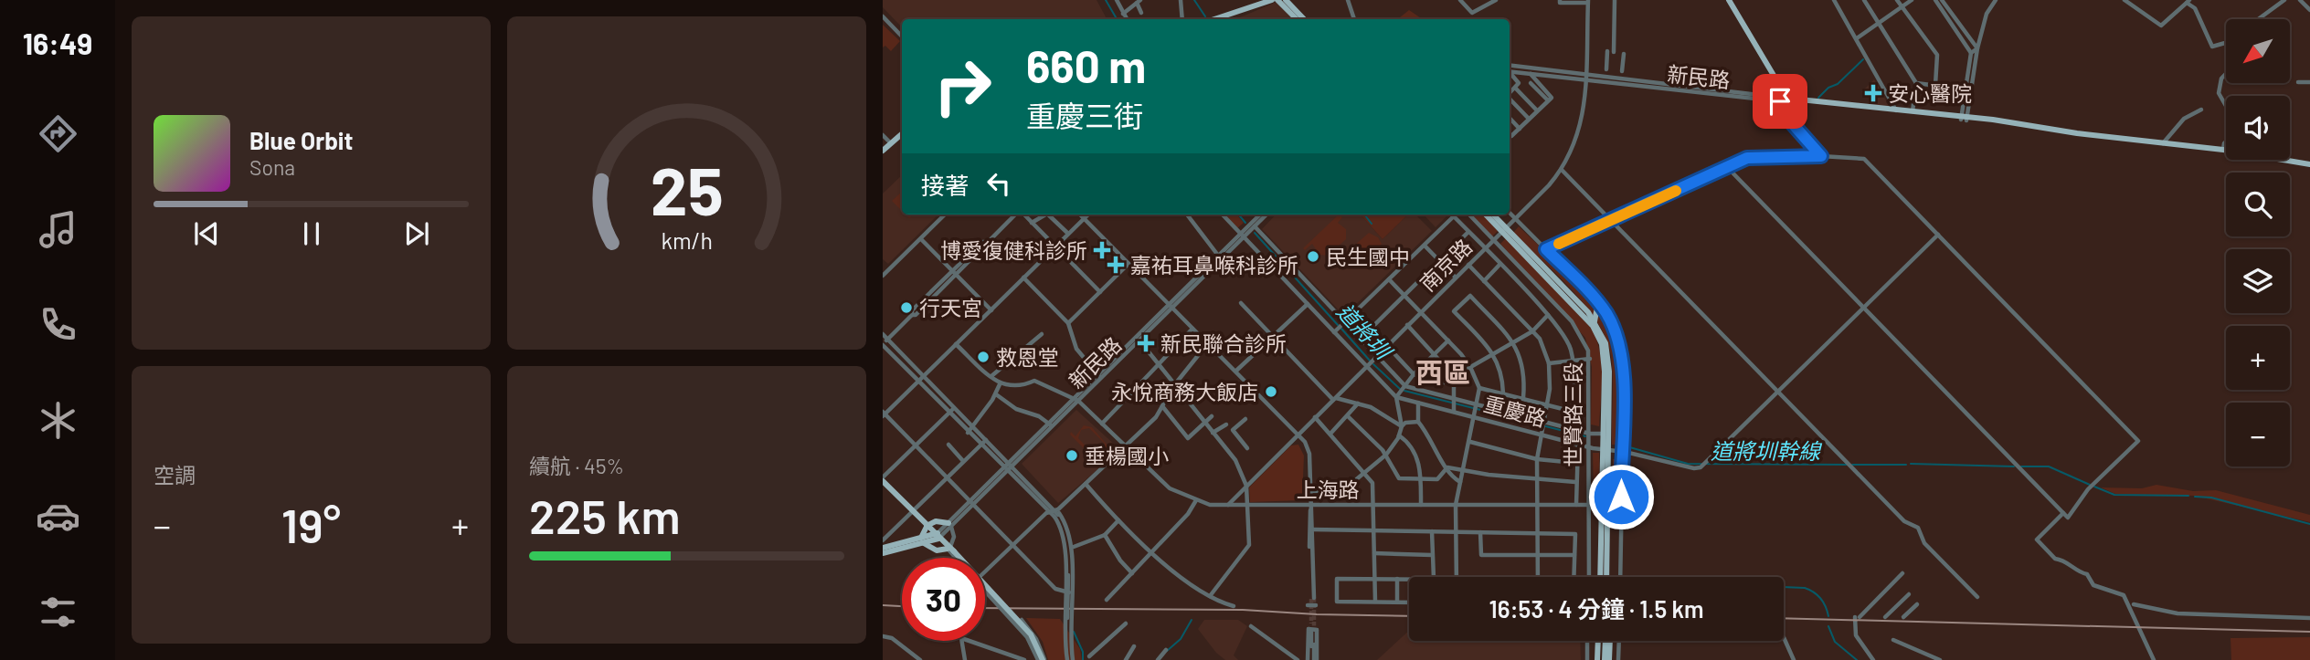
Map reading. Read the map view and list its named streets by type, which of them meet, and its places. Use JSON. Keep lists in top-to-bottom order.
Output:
{
  "streets": {
    "main road": ["新民路", "世賢路三段"],
    "street": ["南京路", "重慶路", "上海路"]
  },
  "crossings": [
    ["新民路", "南京路"],
    ["新民路", "上海路"],
    ["南京路", "世賢路三段"],
    ["南京路", "上海路"],
    ["重慶路", "世賢路三段"],
    ["世賢路三段", "上海路"]
  ],
  "districts": ["西區"],
  "water": ["道將圳", "道將圳幹線"],
  "places": {
    "health": [
      "安心醫院",
      "博愛復健科診所",
      "嘉祐耳鼻喉科診所",
      "新民聯合診所"
    ],
    "other": [
      "民生國中",
      "行天宮",
      "救恩堂",
      "永悅商務大飯店",
      "垂楊國小"
    ]
  },
  "north": "bottom left",
  "page": {
    "tabs": "16:49",
    "map_buttons": ["+", "−"],
    "turn": ["660 m", "重慶三街"],
    "song": ["Blue Orbit", "Sona"],
    "then": "接著",
    "tile": [
      "空調",
      ["續航 · 45%", "225 km"]
    ],
    "heat": ["−", "19°", "+"],
    "limit": "30",
    "trip": "16:53 · 4 分鐘 · 1.5 km",
    "gauge": ["25", "km/h"]
  }
}
